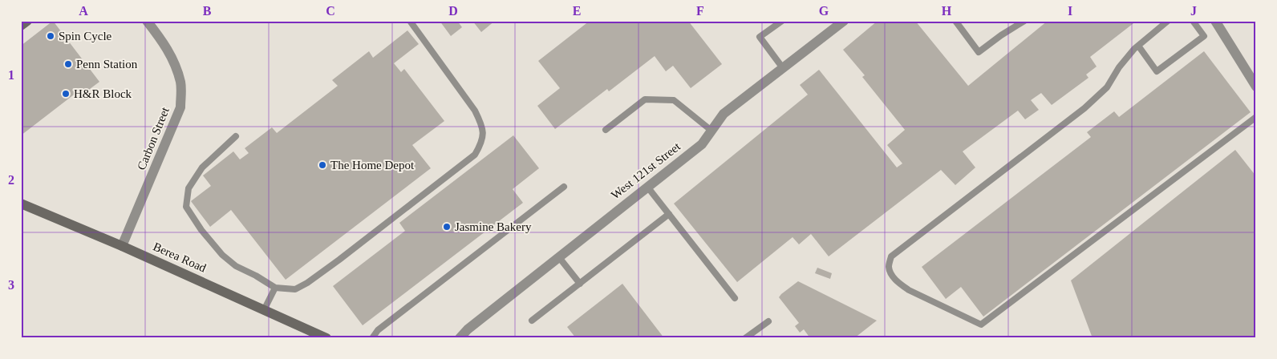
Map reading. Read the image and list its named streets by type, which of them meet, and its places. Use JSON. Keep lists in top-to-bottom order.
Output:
{
  "streets": {
    "main road": ["Berea Road"],
    "street": ["Carbon Street", "West 121st Street"]
  },
  "crossings": [
    ["Carbon Street", "Berea Road"]
  ],
  "places": [
    "Spin Cycle",
    "Penn Station",
    "H&R Block",
    "The Home Depot",
    "Jasmine Bakery"
  ],
  "grid": {
    "columns": [
      "A",
      "B",
      "C",
      "D",
      "E",
      "F",
      "G",
      "H",
      "I",
      "J"
    ],
    "rows": ["1", "2", "3"]
  }
}
